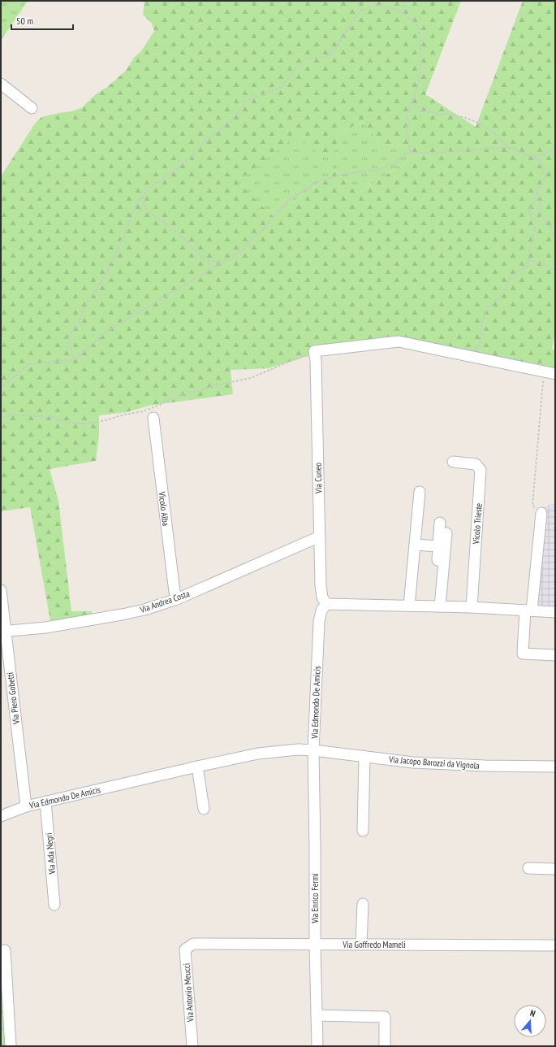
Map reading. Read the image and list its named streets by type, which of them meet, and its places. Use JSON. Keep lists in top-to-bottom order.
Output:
{
  "streets": {
    "street": [
      "Via Cuneo",
      "Vicolo Alba",
      "Vicolo Trieste",
      "Via Andrea Costa",
      "Via Piero Gobetti",
      "Via Edmondo De Amicis",
      "Via Jacopo Barozzi da Vignola",
      "Via Ada Negri",
      "Via Enrico Fermi",
      "Via Goffredo Mameli",
      "Via Antonio Meucci"
    ]
  },
  "crossings": [
    ["Via Cuneo", "Via Andrea Costa"],
    ["Via Cuneo", "Via Edmondo De Amicis"],
    ["Vicolo Alba", "Via Andrea Costa"],
    ["Via Andrea Costa", "Via Piero Gobetti"],
    ["Via Piero Gobetti", "Via Edmondo De Amicis"],
    ["Via Edmondo De Amicis", "Via Jacopo Barozzi da Vignola"],
    ["Via Edmondo De Amicis", "Via Ada Negri"],
    ["Via Edmondo De Amicis", "Via Enrico Fermi"],
    ["Via Jacopo Barozzi da Vignola", "Via Enrico Fermi"],
    ["Via Enrico Fermi", "Via Goffredo Mameli"],
    ["Via Goffredo Mameli", "Via Antonio Meucci"]
  ],
  "scale_bar": "50 m",
  "north": "top"
}
